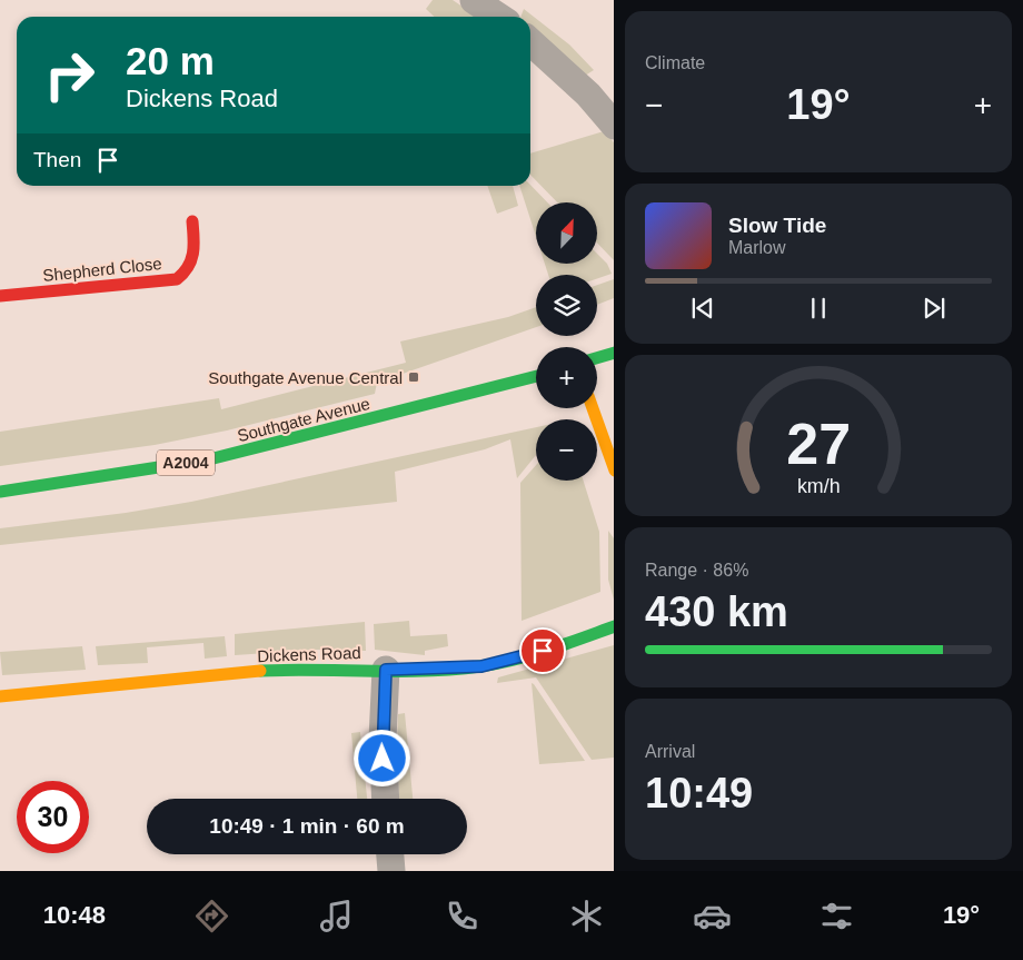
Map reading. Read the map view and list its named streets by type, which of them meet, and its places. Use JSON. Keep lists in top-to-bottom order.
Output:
{
  "streets": {
    "street": [
      "Shepherd Close",
      "Southgate Avenue",
      "A2004",
      "Dickens Road"
    ]
  },
  "places": {
    "transit": ["Southgate Avenue Central"]
  },
  "north": "top right",
  "page": {
    "tile": [
      "Climate",
      ["Range · 86%", "430 km"],
      ["Arrival", "10:49"]
    ],
    "turn": ["20 m", "Dickens Road"],
    "heat": ["−", "19°", "+"],
    "then": "Then",
    "map_buttons": ["+", "−"],
    "song": ["Slow Tide", "Marlow"],
    "limit": "30",
    "trip": "10:49 · 1 min · 60 m",
    "tabs": ["10:48", "19°"],
    "gauge": ["27", "km/h"]
  }
}
